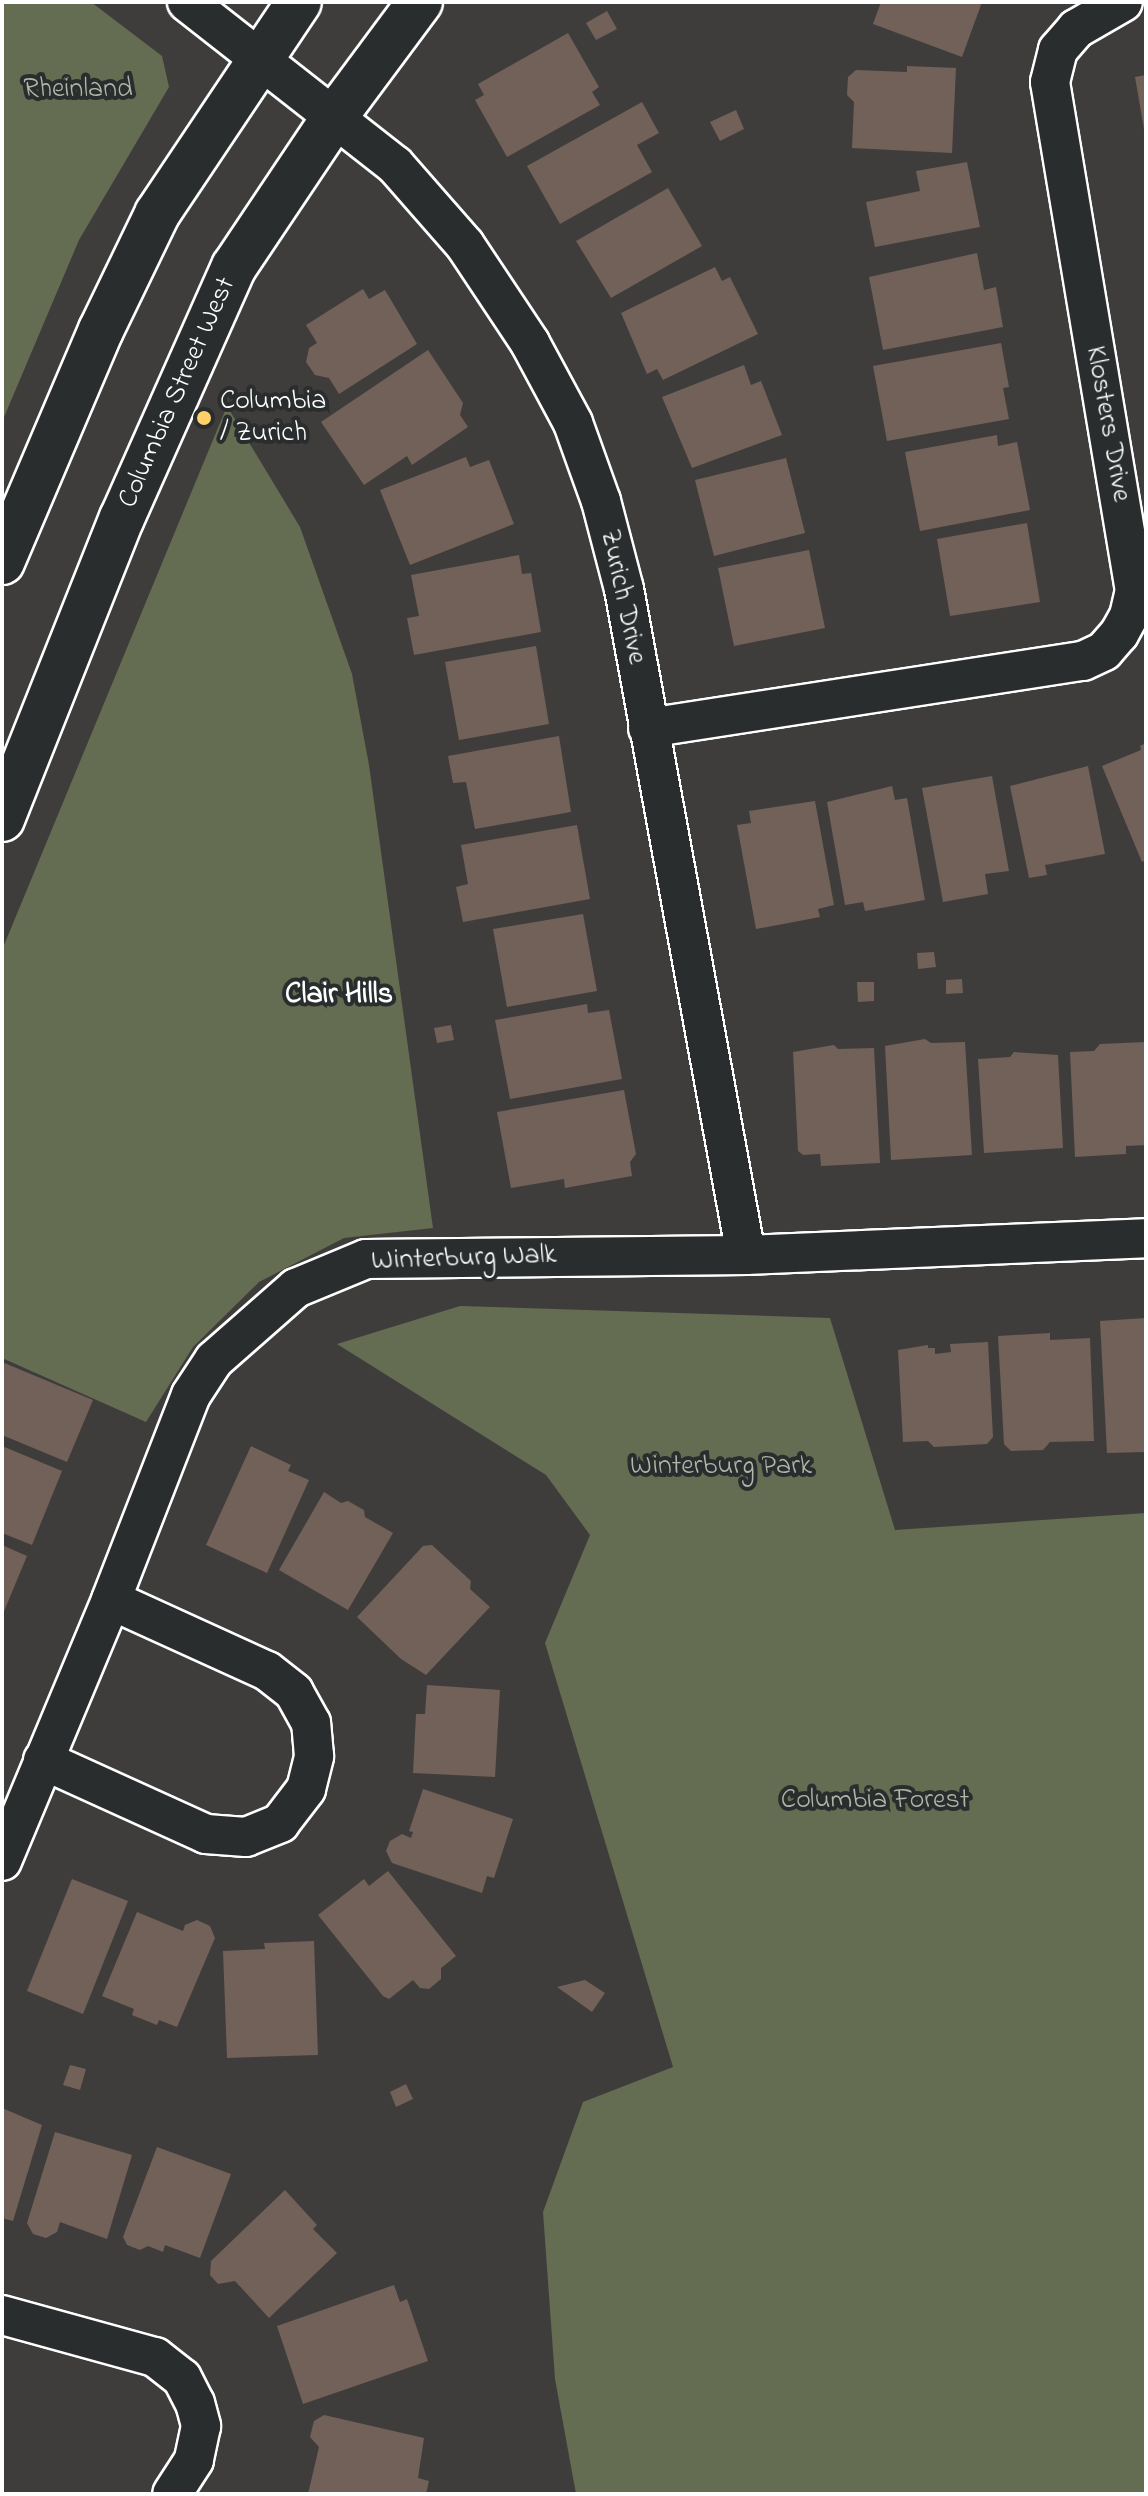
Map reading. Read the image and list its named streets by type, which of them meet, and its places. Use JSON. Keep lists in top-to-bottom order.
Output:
{
  "streets": {
    "main road": ["Columbia Street West"],
    "street": ["Klosters Drive", "Zurich Drive", "Winterburg Walk"]
  },
  "crossings": [
    ["Columbia Street West", "Zurich Drive"],
    ["Klosters Drive", "Zurich Drive"],
    ["Zurich Drive", "Winterburg Walk"]
  ],
  "districts": ["Clair Hills"],
  "parks": ["Rheinland", "Winterburg Park", "Columbia Forest"],
  "places": ["Columbia / Zurich"]
}
